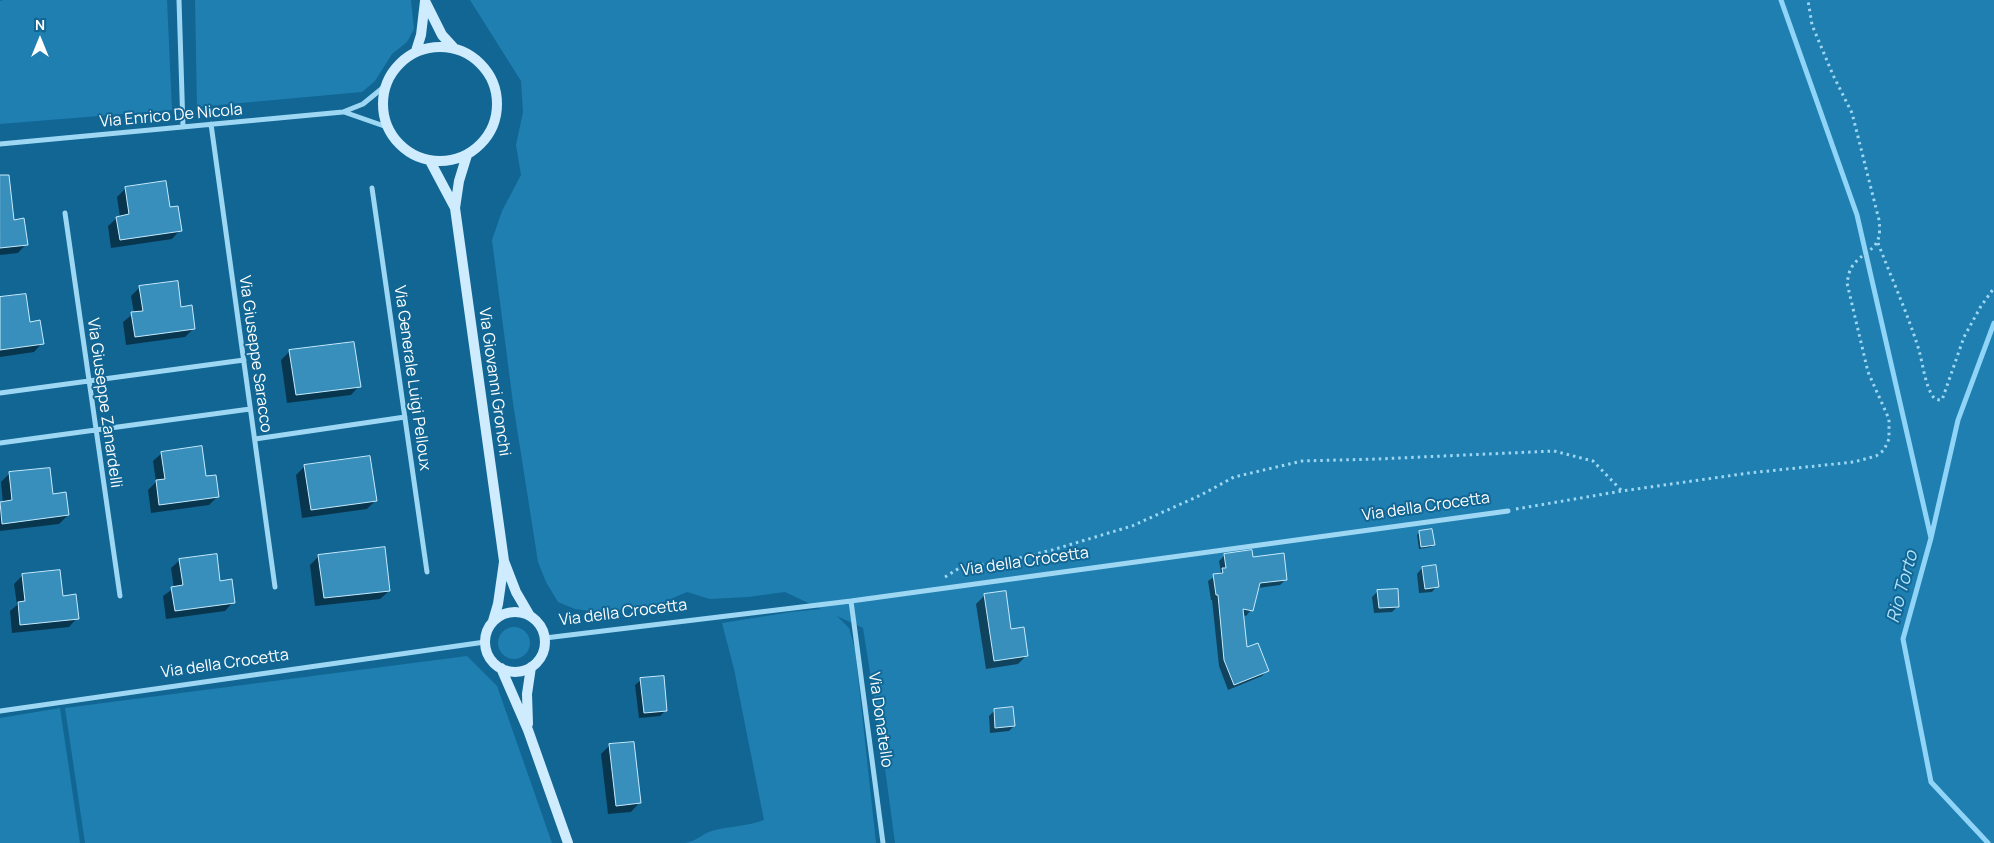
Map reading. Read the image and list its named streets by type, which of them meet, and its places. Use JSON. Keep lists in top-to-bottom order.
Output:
{
  "streets": {
    "street": [
      "Via Enrico De Nicola",
      "Via Giuseppe Saracco",
      "Via Generale Luigi Pelloux",
      "Via Giovanni Gronchi",
      "Via Giuseppe Zanardelli",
      "Via della Crocetta",
      "Via Donatello"
    ]
  },
  "crossings": [
    ["Via Enrico De Nicola", "Via Giuseppe Saracco"],
    ["Via Enrico De Nicola", "Via Giovanni Gronchi"],
    ["Via Giovanni Gronchi", "Via della Crocetta"],
    ["Via della Crocetta", "Via Donatello"]
  ],
  "water": ["Rio Torto"],
  "north": "top"
}
